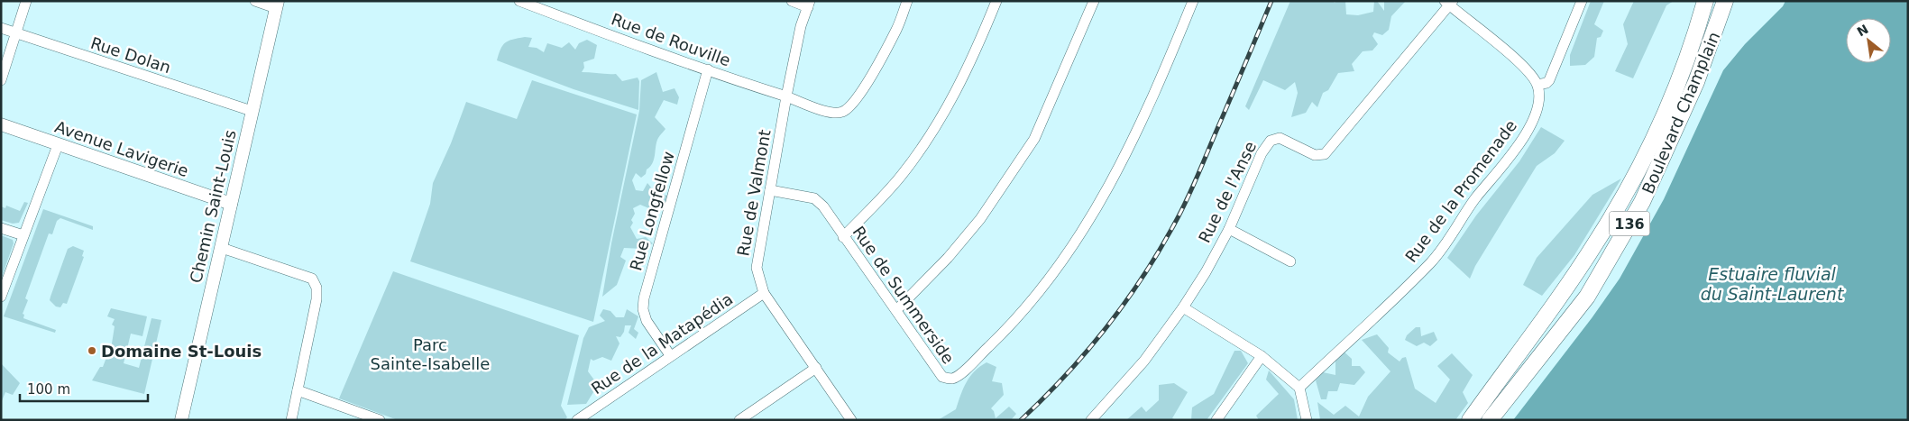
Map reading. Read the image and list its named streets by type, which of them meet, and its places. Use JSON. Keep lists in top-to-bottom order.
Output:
{
  "streets": {
    "main road": ["Boulevard Champlain", "136"],
    "street": [
      "Rue de Rouville",
      "Rue Dolan",
      "Avenue Lavigerie",
      "Rue de la Promenade",
      "Rue de l'Anse",
      "Rue de Valmont",
      "Chemin Saint-Louis",
      "Rue Longfellow",
      "Rue de Summerside",
      "Rue de la Matapédia"
    ]
  },
  "crossings": [
    ["Rue de Rouville", "Rue de Valmont"],
    ["Rue de Rouville", "Rue Longfellow"],
    ["Rue Dolan", "Chemin Saint-Louis"],
    ["Avenue Lavigerie", "Chemin Saint-Louis"],
    ["Rue de Valmont", "Rue de Summerside"],
    ["Rue de Valmont", "Rue de la Matapédia"],
    ["Rue Longfellow", "Rue de la Matapédia"]
  ],
  "water": ["Estuaire fluvial du Saint-Laurent"],
  "parks": ["Parc Sainte-Isabelle"],
  "places": ["Domaine St-Louis"],
  "scale_bar": "100 m",
  "north": "top left"
}
